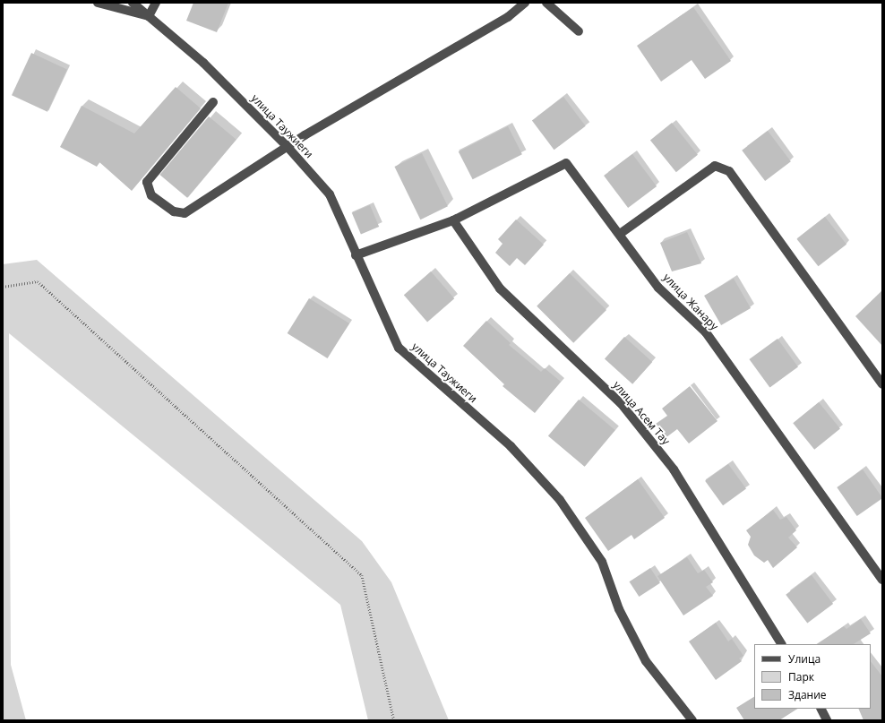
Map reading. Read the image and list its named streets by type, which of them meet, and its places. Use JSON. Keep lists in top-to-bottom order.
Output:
{
  "streets": {
    "street": ["улица Таужиеги", "улица Жанару", "улица Асем Тау"]
  },
  "crossings": [
    ["улица Жанару", "улица Асем Тау"]
  ],
  "legend": ["Улица", "Парк", "Здание"]
}
